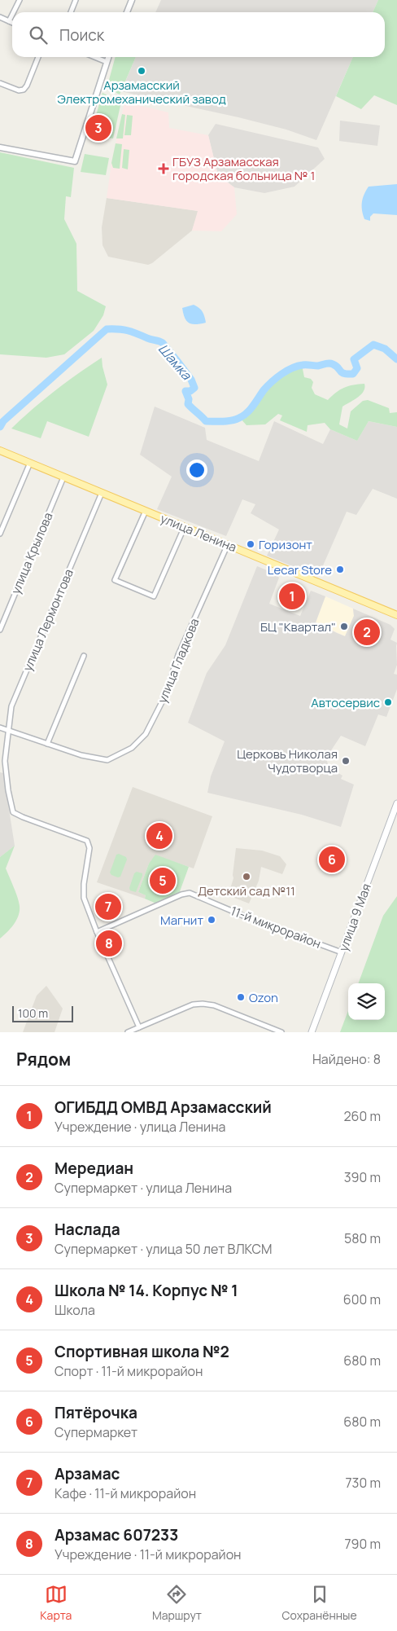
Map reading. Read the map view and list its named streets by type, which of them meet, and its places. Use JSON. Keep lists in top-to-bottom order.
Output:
{
  "streets": {
    "main road": ["улица Ленина", "улица 9 Мая"],
    "street": [
      "улица Крылова",
      "улица Лермонтова",
      "улица Гладкова",
      "11-й микрорайон"
    ]
  },
  "crossings": [
    ["улица Ленина", "улица Крылова"],
    ["улица Ленина", "улица Лермонтова"],
    ["улица Ленина", "улица Гладкова"],
    ["улица 9 Мая", "11-й микрорайон"]
  ],
  "water": ["Шамка"],
  "places": {
    "other": [
      "Арзамасский Электромеханический завод",
      "Горизонт",
      "Lecar Store",
      "БЦ \"Квартал\"",
      "Автосервис",
      "Церковь Николая Чудотворца",
      "Детский сад №11",
      "Магнит",
      "Ozon"
    ],
    "health": ["ГБУЗ Арзамасская городская больница № 1"]
  },
  "scale_bar": "100 m",
  "page": {
    "search": "Поиск",
    "pins": [
      "3",
      "1",
      "2",
      "4",
      "6",
      "5",
      "7",
      "8"
    ],
    "scale": "100 m",
    "heading": ["Рядом", "Найдено: 8"],
    "list": [
      {
        "mark": "1",
        "name": "ОГИБДД ОМВД Арзамасский",
        "note": "Учреждение · улица Ленина",
        "value": "260 m"
      },
      {
        "mark": "2",
        "name": "Мередиан",
        "note": "Супермаркет · улица Ленина",
        "value": "390 m"
      },
      {
        "mark": "3",
        "name": "Наслада",
        "note": "Супермаркет · улица 50 лет ВЛКСМ",
        "value": "580 m"
      },
      {
        "mark": "4",
        "name": "Школа № 14. Корпус № 1",
        "note": "Школа",
        "value": "600 m"
      },
      {
        "mark": "5",
        "name": "Спортивная школа №2",
        "note": "Спорт · 11-й микрорайон",
        "value": "680 m"
      },
      {
        "mark": "6",
        "name": "Пятёрочка",
        "note": "Супермаркет",
        "value": "680 m"
      },
      {
        "mark": "7",
        "name": "Арзамас",
        "note": "Кафе · 11-й микрорайон",
        "value": "730 m"
      },
      {
        "mark": "8",
        "name": "Арзамас 607233",
        "note": "Учреждение · 11-й микрорайон",
        "value": "790 m"
      }
    ],
    "nav": ["Карта", "Маршрут", "Сохранённые"]
  }
}
